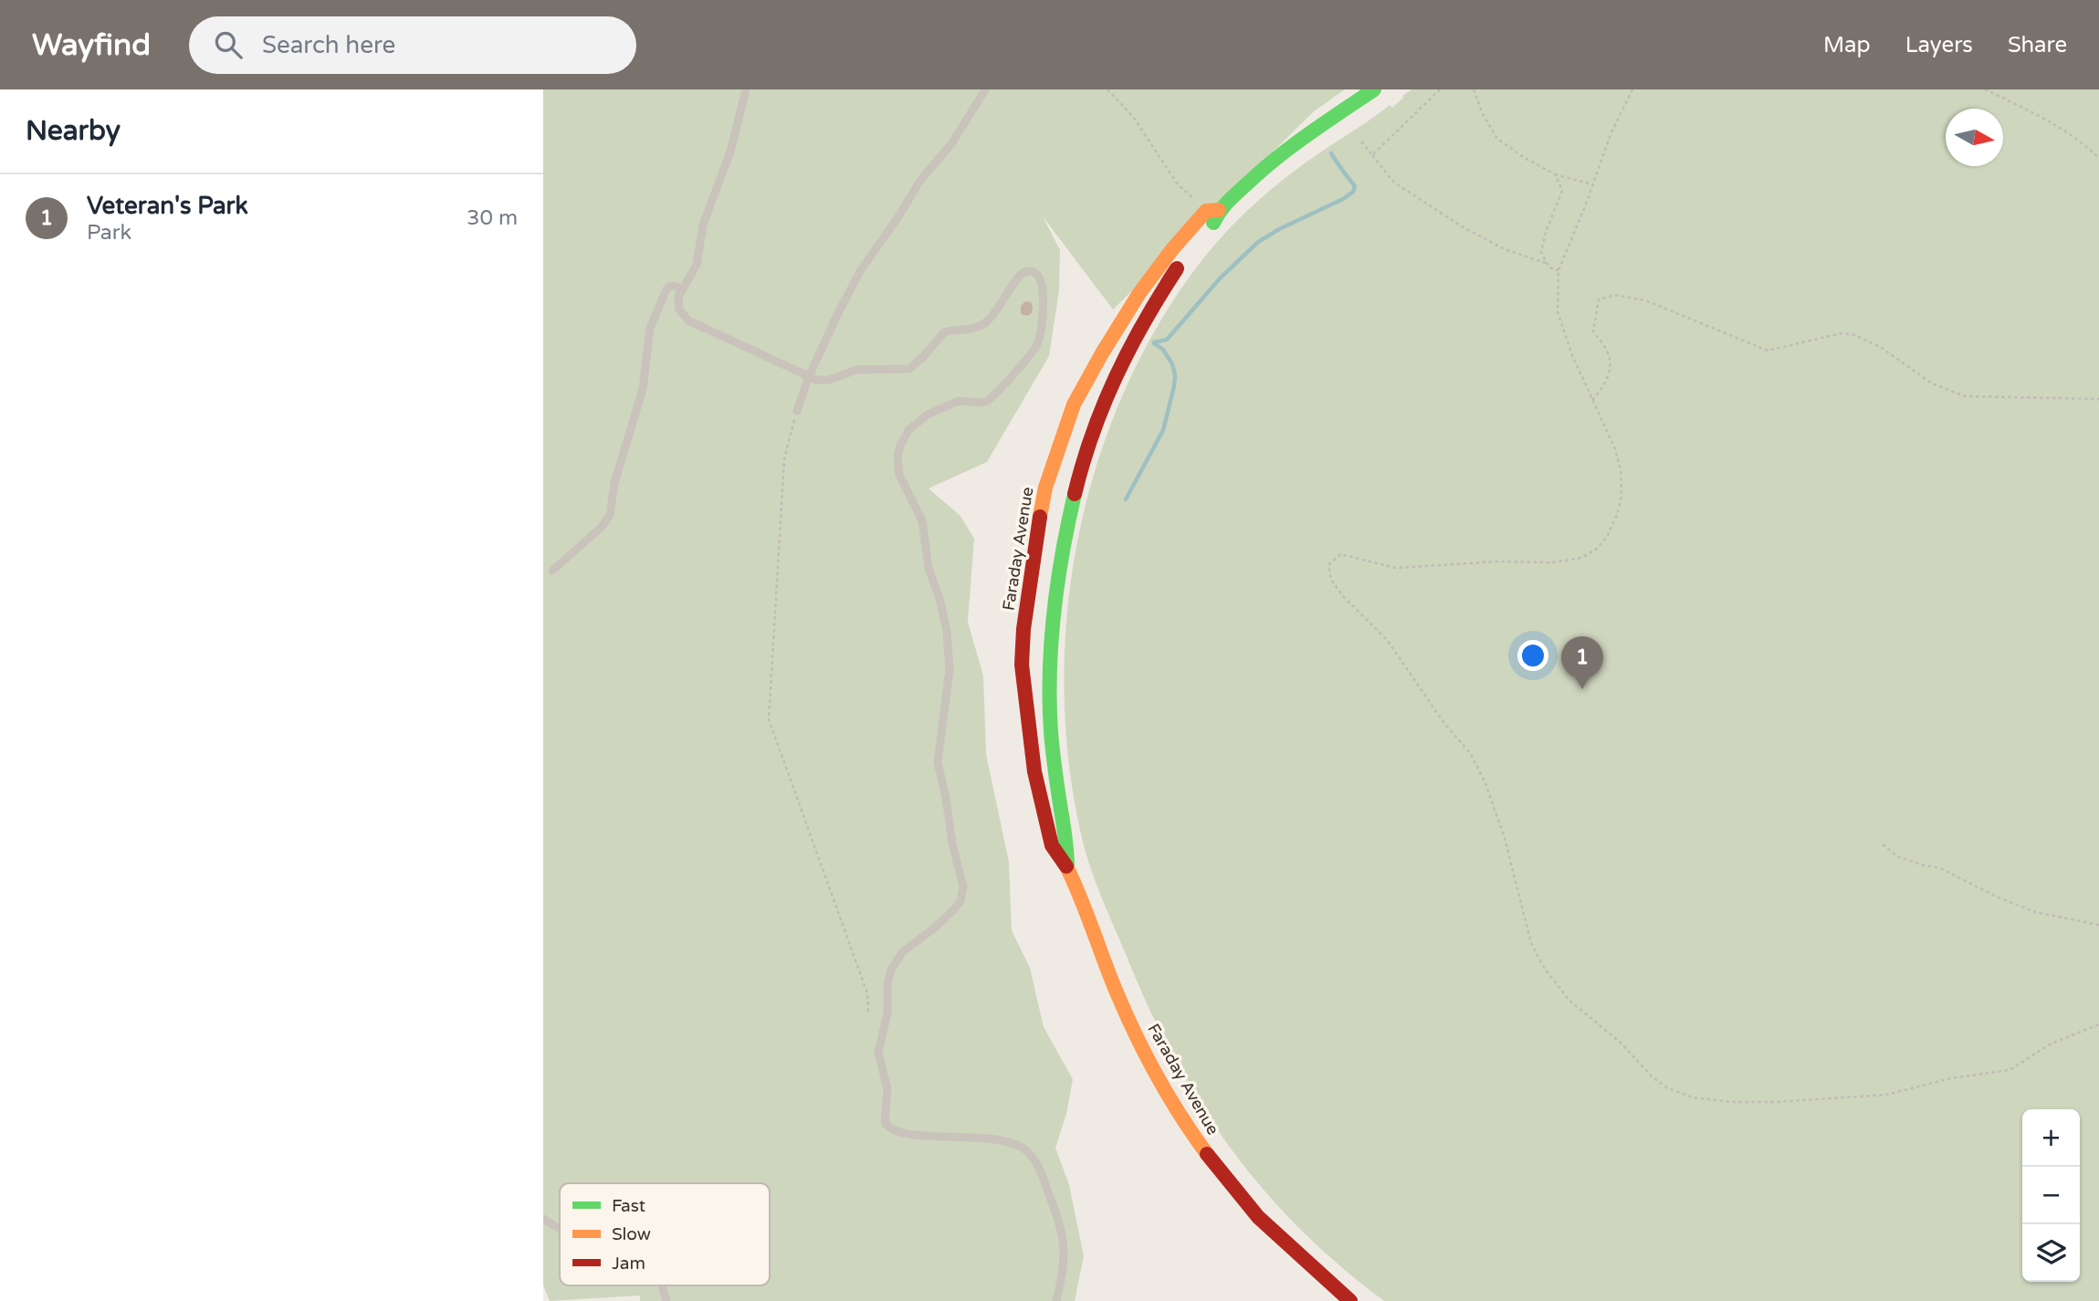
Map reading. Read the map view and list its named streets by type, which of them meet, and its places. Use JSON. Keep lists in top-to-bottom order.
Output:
{
  "streets": {
    "main road": ["Faraday Avenue"]
  },
  "legend": ["Fast", "Slow", "Jam"],
  "north": "right",
  "page": {
    "header": "Wayfind",
    "search": "Search here",
    "nav": ["Map", "Layers", "Share"],
    "heading": "Nearby",
    "list": [
      {
        "mark": "1",
        "name": "Veteran's Park",
        "note": "Park",
        "value": "30 m"
      }
    ],
    "pins": "1",
    "map_buttons": ["+", "−"]
  }
}
